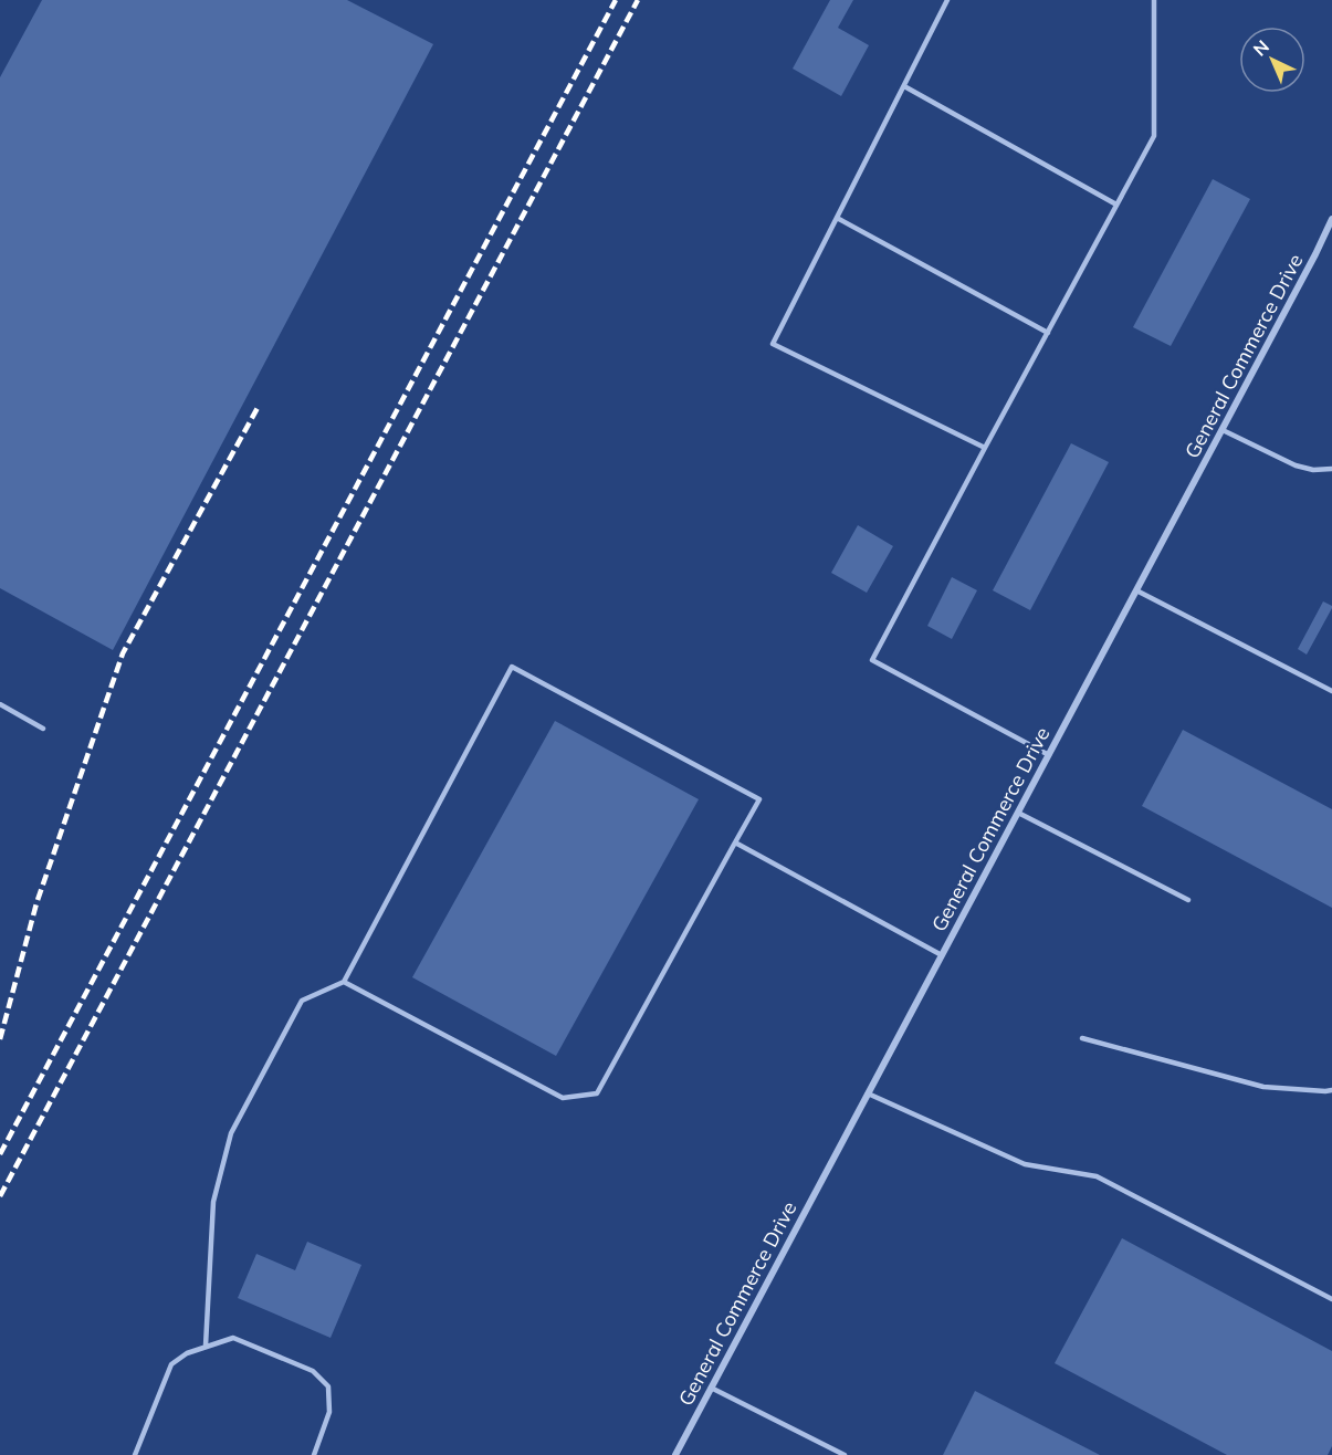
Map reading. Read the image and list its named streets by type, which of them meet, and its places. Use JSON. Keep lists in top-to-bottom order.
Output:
{
  "streets": {
    "street": ["General Commerce Drive"]
  },
  "north": "top left"
}
